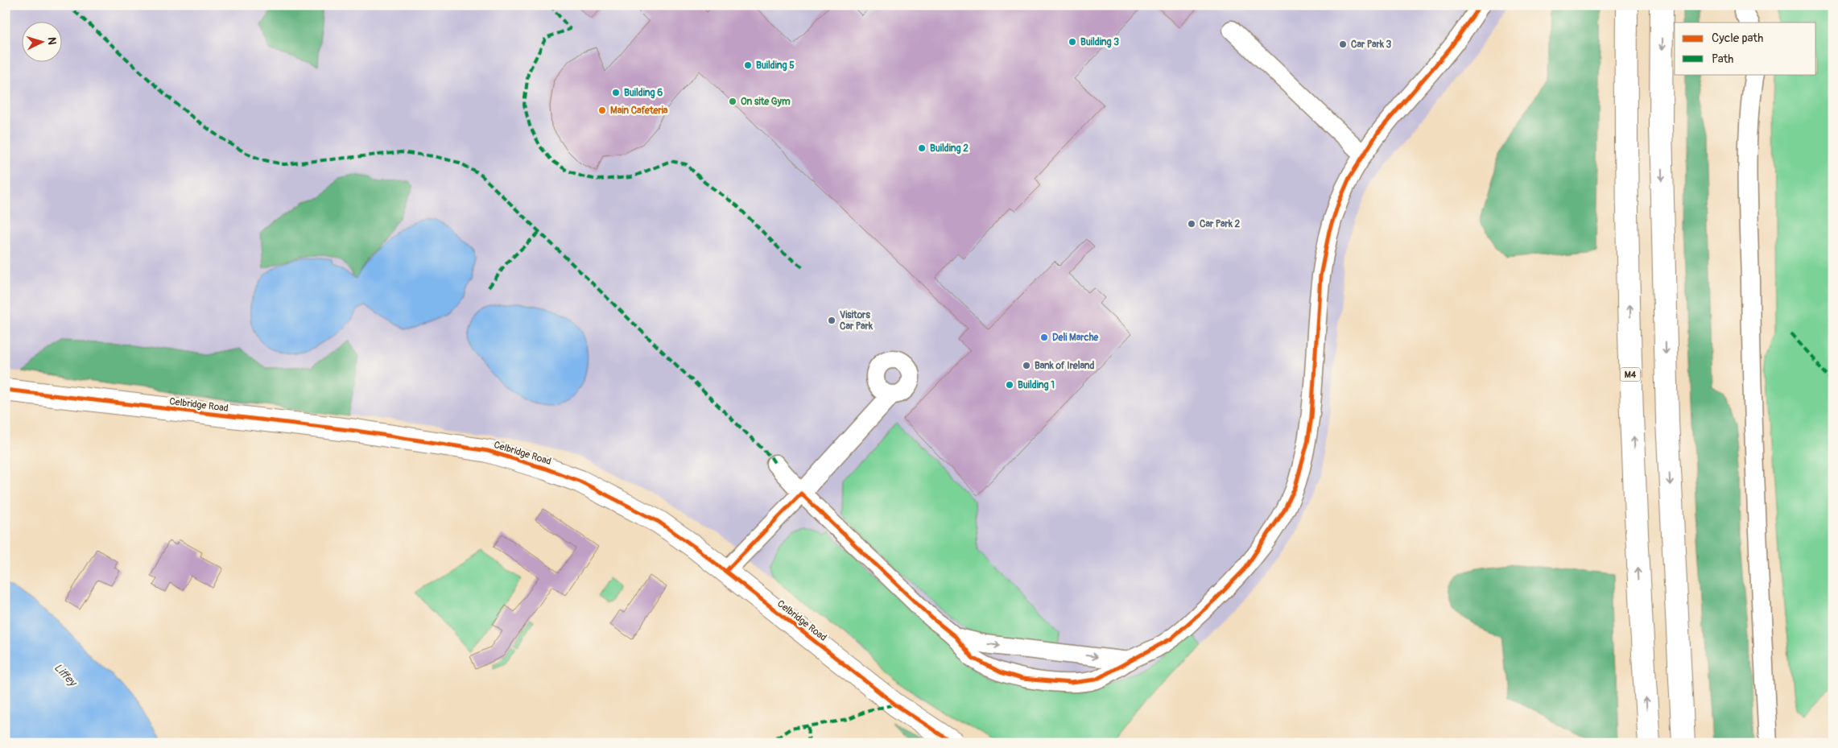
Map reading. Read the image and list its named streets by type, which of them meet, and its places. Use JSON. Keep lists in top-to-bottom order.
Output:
{
  "streets": {
    "main road": ["M4", "Celbridge Road"]
  },
  "water": ["Liffey"],
  "places": [
    "Building 3",
    "Car Park 3",
    "Building 5",
    "Building 6",
    "On site Gym",
    "Main Cafeteria",
    "Building 2",
    "Car Park 2",
    "Visitors Car Park",
    "Deli Marche",
    "Bank of Ireland",
    "Building 1"
  ],
  "legend": ["Cycle path", "Path"],
  "north": "right"
}
